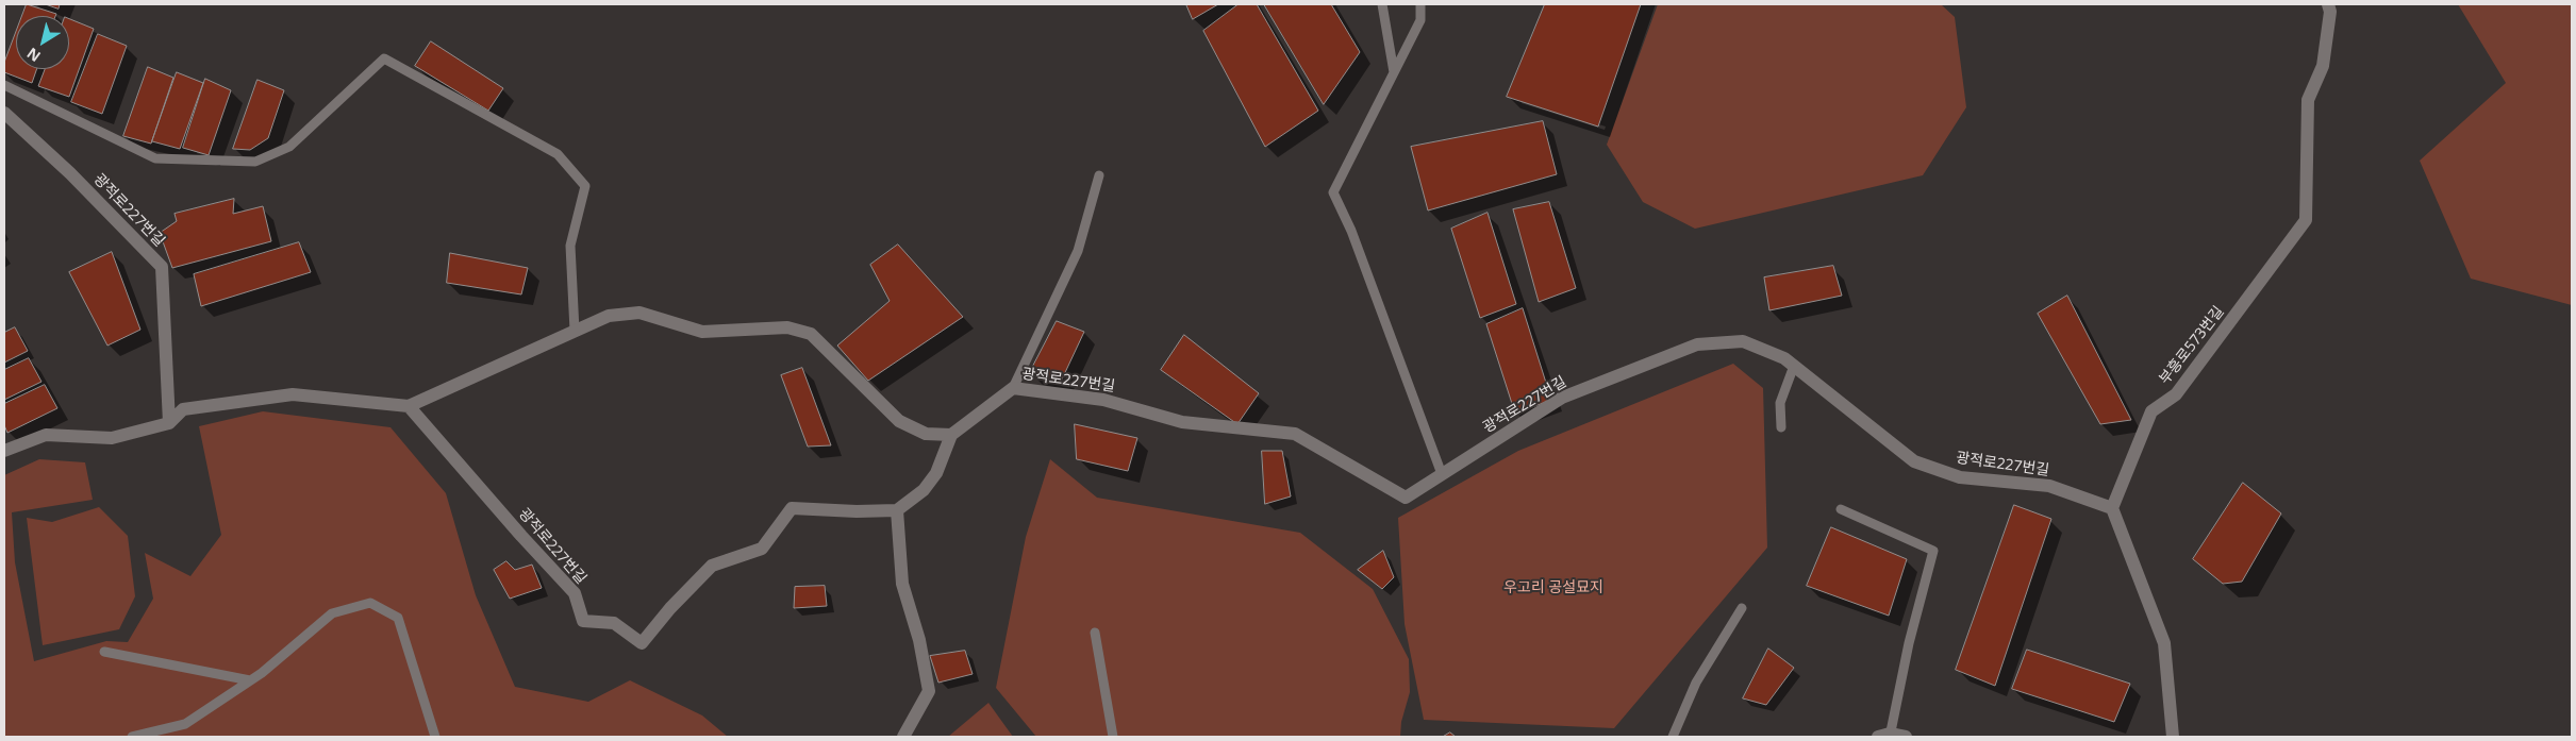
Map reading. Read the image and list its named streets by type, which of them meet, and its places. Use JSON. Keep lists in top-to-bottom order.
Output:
{
  "streets": {
    "street": ["광적로227번길", "부흥로573번길"]
  },
  "crossings": [
    ["광적로227번길", "부흥로573번길"]
  ],
  "parks": ["우고리 공설묘지"],
  "north": "bottom left"
}
